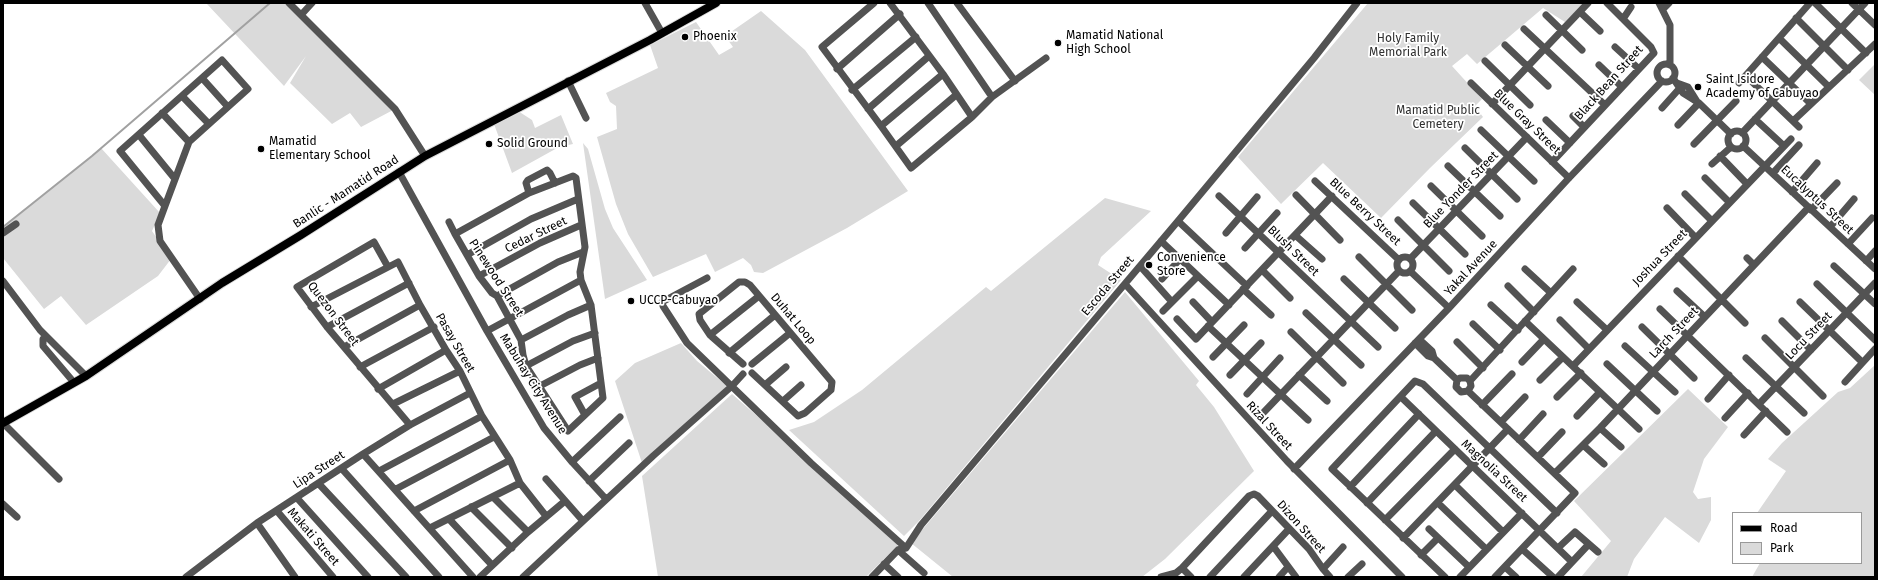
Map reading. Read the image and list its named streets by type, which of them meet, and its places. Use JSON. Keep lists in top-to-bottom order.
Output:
{
  "streets": {
    "main road": ["Banlic - Mamatid Road"],
    "street": [
      "Black Bean Street",
      "Blue Gray Street",
      "Blue Yonder Street",
      "Eucalyptus Street",
      "Blue Berry Street",
      "Cedar Street",
      "Blush Street",
      "Joshua Street",
      "Yakal Avenue",
      "Pinewood Street",
      "Escoda Street",
      "Quezon Street",
      "Duhat Loop",
      "Larch Street",
      "Locu Street",
      "Pasay Street",
      "Mabuhay City Avenue",
      "Rizal Street",
      "Lipa Street",
      "Magnolia Street",
      "Dizon Street",
      "Makati Street"
    ]
  },
  "crossings": [
    ["Black Bean Street", "Blue Gray Street"],
    ["Blue Gray Street", "Blue Yonder Street"],
    ["Blue Gray Street", "Yakal Avenue"],
    ["Blue Yonder Street", "Blue Berry Street"],
    ["Banlic - Mamatid Road", "Mabuhay City Avenue"],
    ["Eucalyptus Street", "Joshua Street"],
    ["Eucalyptus Street", "Larch Street"],
    ["Cedar Street", "Pinewood Street"],
    ["Yakal Avenue", "Rizal Street"],
    ["Escoda Street", "Rizal Street"],
    ["Quezon Street", "Pasay Street"],
    ["Quezon Street", "Lipa Street"],
    ["Pasay Street", "Lipa Street"],
    ["Lipa Street", "Makati Street"]
  ],
  "parks": ["Holy Family Memorial Park", "Mamatid Public Cemetery"],
  "places": [
    "Phoenix",
    "Mamatid National High School",
    "Saint Isidore Academy of Cabuyao",
    "Solid Ground",
    "Mamatid Elementary School",
    "Convenience Store",
    "UCCP-Cabuyao"
  ],
  "legend": ["Road", "Park"]
}
